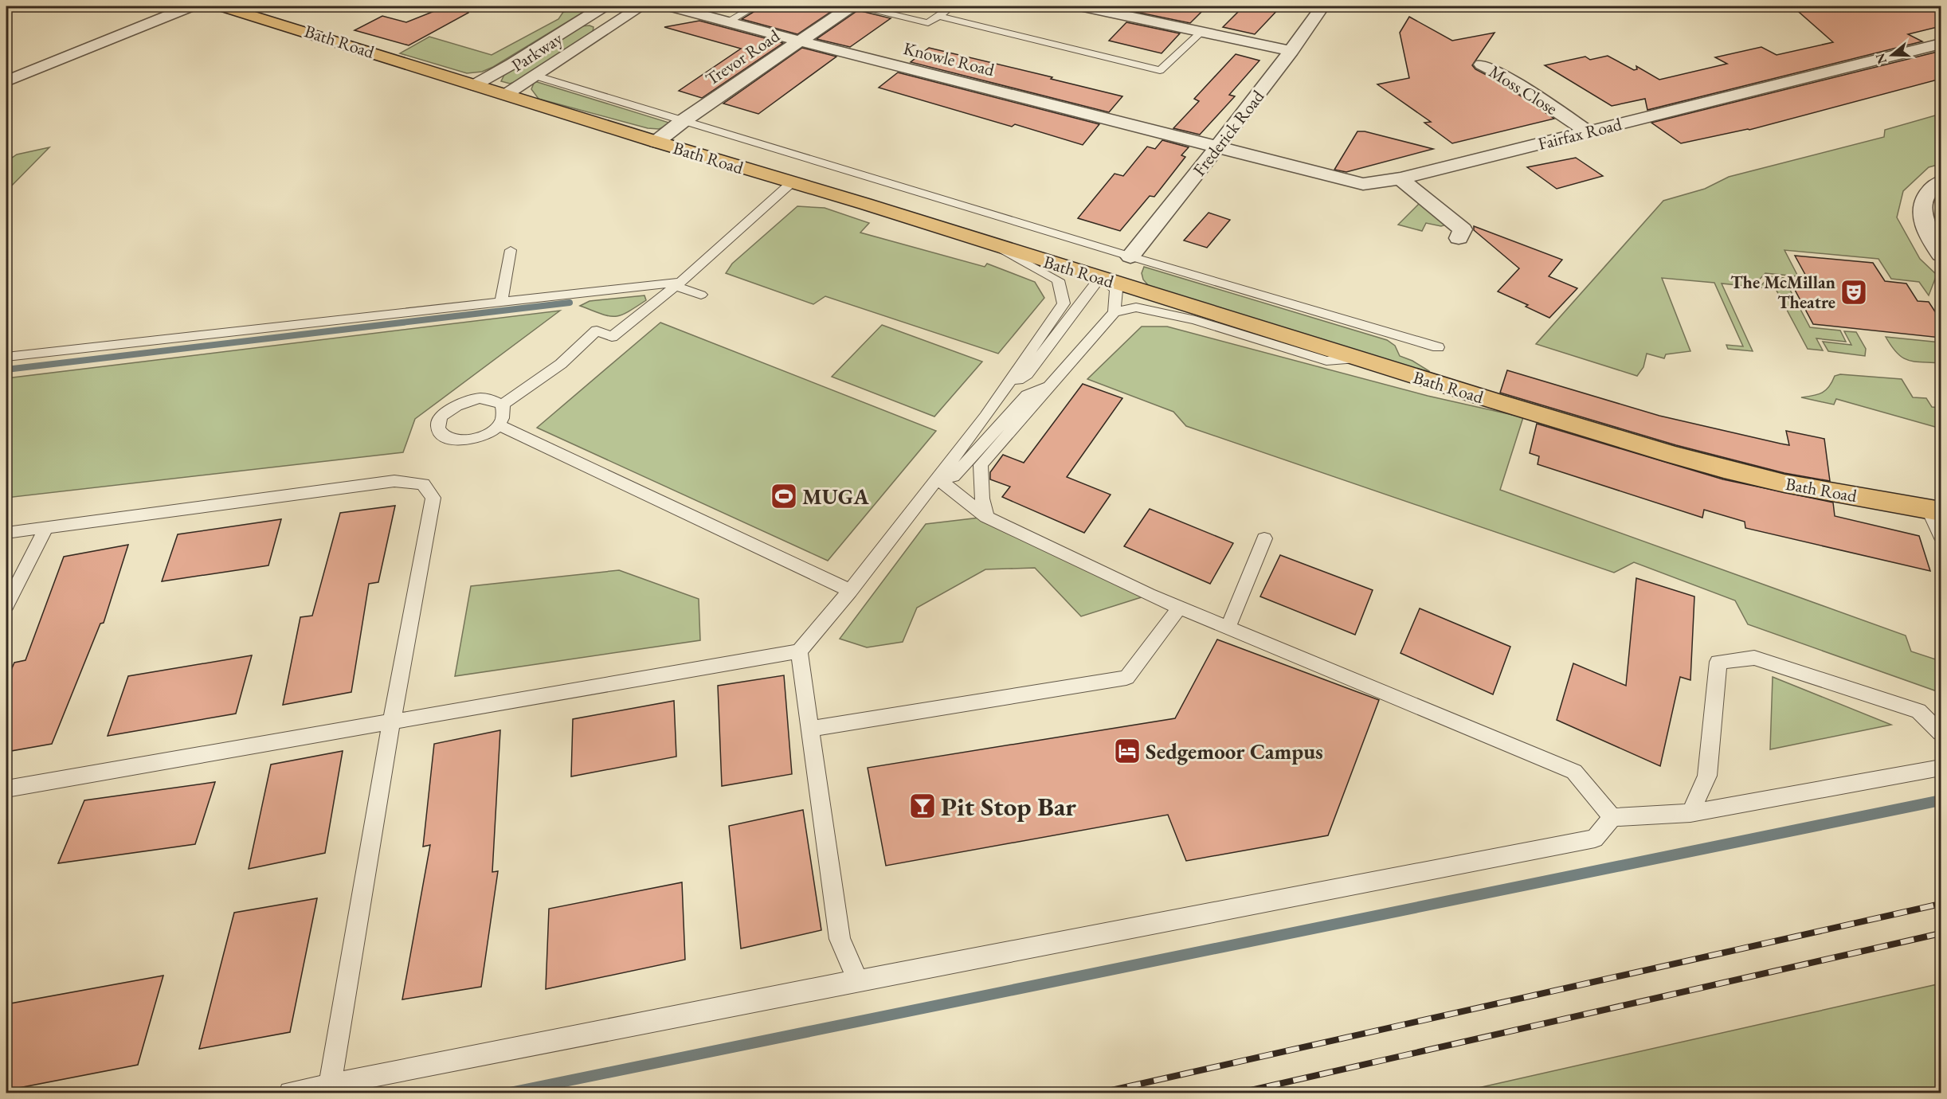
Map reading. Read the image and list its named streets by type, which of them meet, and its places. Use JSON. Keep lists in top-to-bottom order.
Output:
{
  "streets": {
    "main road": ["Bath Road"],
    "street": [
      "Parkway",
      "Trevor Road",
      "Knowle Road",
      "Moss Close",
      "Frederick Road",
      "Fairfax Road"
    ]
  },
  "crossings": [
    ["Bath Road", "Parkway"],
    ["Bath Road", "Trevor Road"],
    ["Bath Road", "Frederick Road"],
    ["Trevor Road", "Knowle Road"],
    ["Knowle Road", "Frederick Road"],
    ["Knowle Road", "Fairfax Road"],
    ["Moss Close", "Fairfax Road"],
    ["Frederick Road", "Fairfax Road"]
  ],
  "places": {
    "theatre": ["The McMillan Theatre"],
    "sports": ["MUGA"],
    "hotel": ["Sedgemoor Campus"],
    "bar": ["Pit Stop Bar"]
  },
  "north": "left"
}
